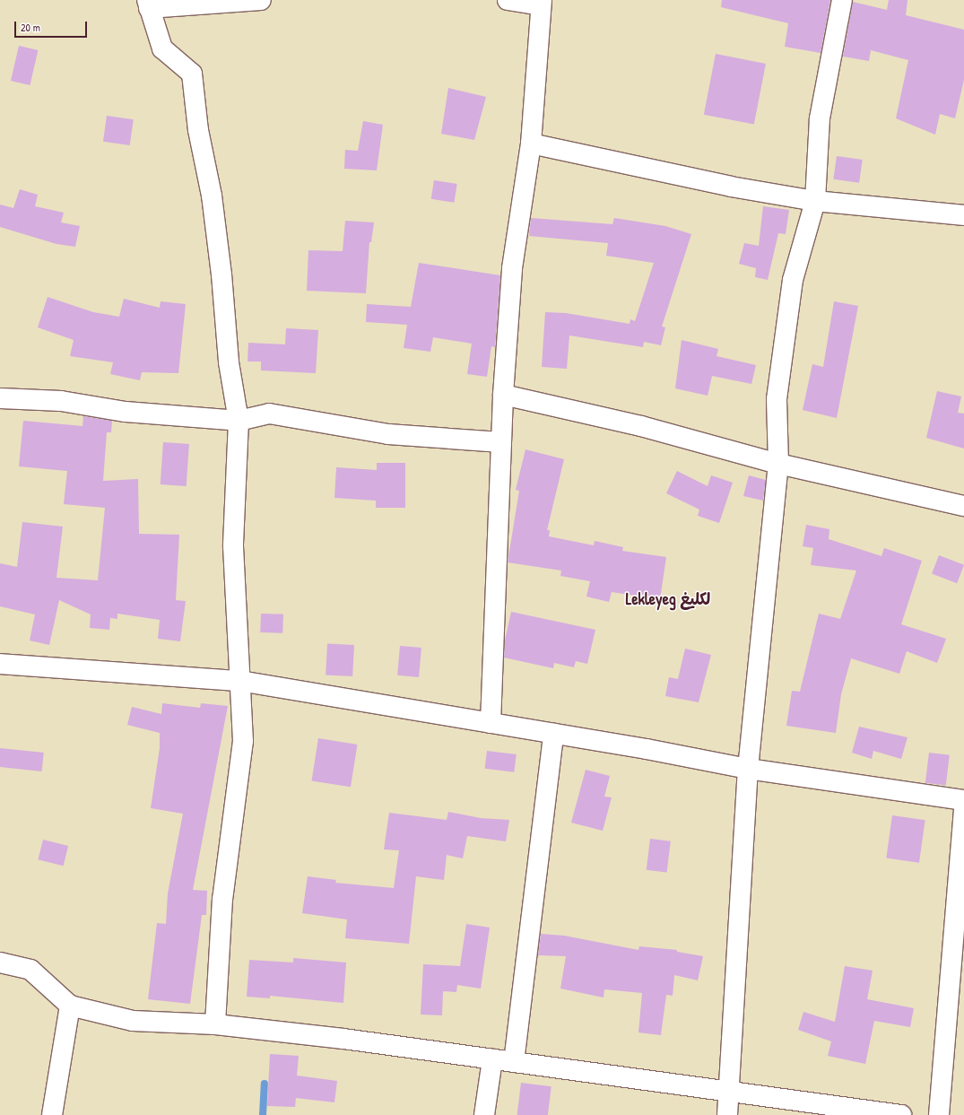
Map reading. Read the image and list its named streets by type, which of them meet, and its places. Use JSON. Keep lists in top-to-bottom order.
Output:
{
  "districts": ["Lekleyeg لكليغ"],
  "scale_bar": "20 m"
}
